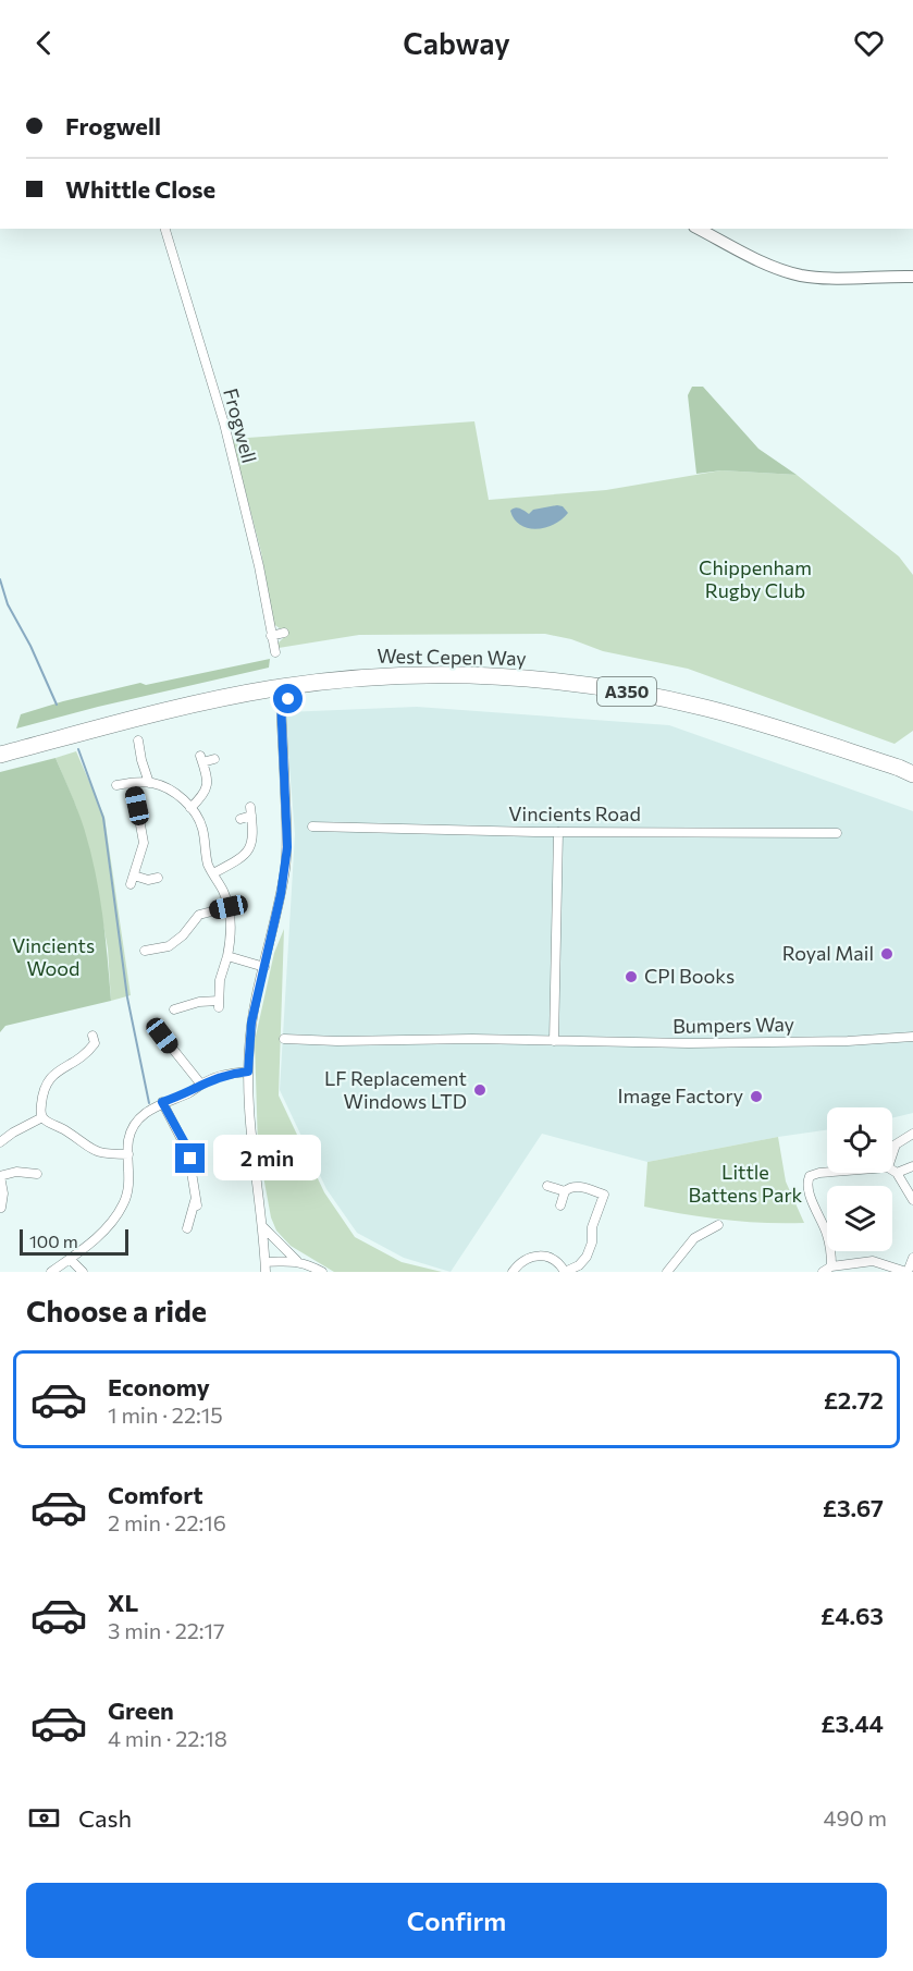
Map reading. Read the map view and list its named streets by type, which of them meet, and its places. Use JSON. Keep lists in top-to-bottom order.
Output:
{
  "streets": {
    "highway": ["West Cepen Way", "A350"],
    "street": ["Frogwell", "Vincients Road", "Bumpers Way"]
  },
  "parks": ["Chippenham Rugby Club", "Vincients Wood", "Little Battens Park"],
  "places": [
    "Royal Mail",
    "CPI Books",
    "LF Replacement Windows LTD",
    "Image Factory"
  ],
  "scale_bar": "100 m",
  "page": {
    "header": "Cabway",
    "banner": ["Frogwell", "Whittle Close"],
    "bubble": "2 min",
    "scale": "100 m",
    "heading": "Choose a ride",
    "list": [
      {
        "name": "Economy",
        "note": "1 min · 22:15",
        "value": "£2.72"
      },
      {
        "name": "Comfort",
        "note": "2 min · 22:16",
        "value": "£3.67"
      },
      {
        "name": "XL",
        "note": "3 min · 22:17",
        "value": "£4.63"
      },
      {
        "name": "Green",
        "note": "4 min · 22:18",
        "value": "£3.44"
      }
    ],
    "pay": ["Cash", "490 m"],
    "buttons": "Confirm"
  }
}
